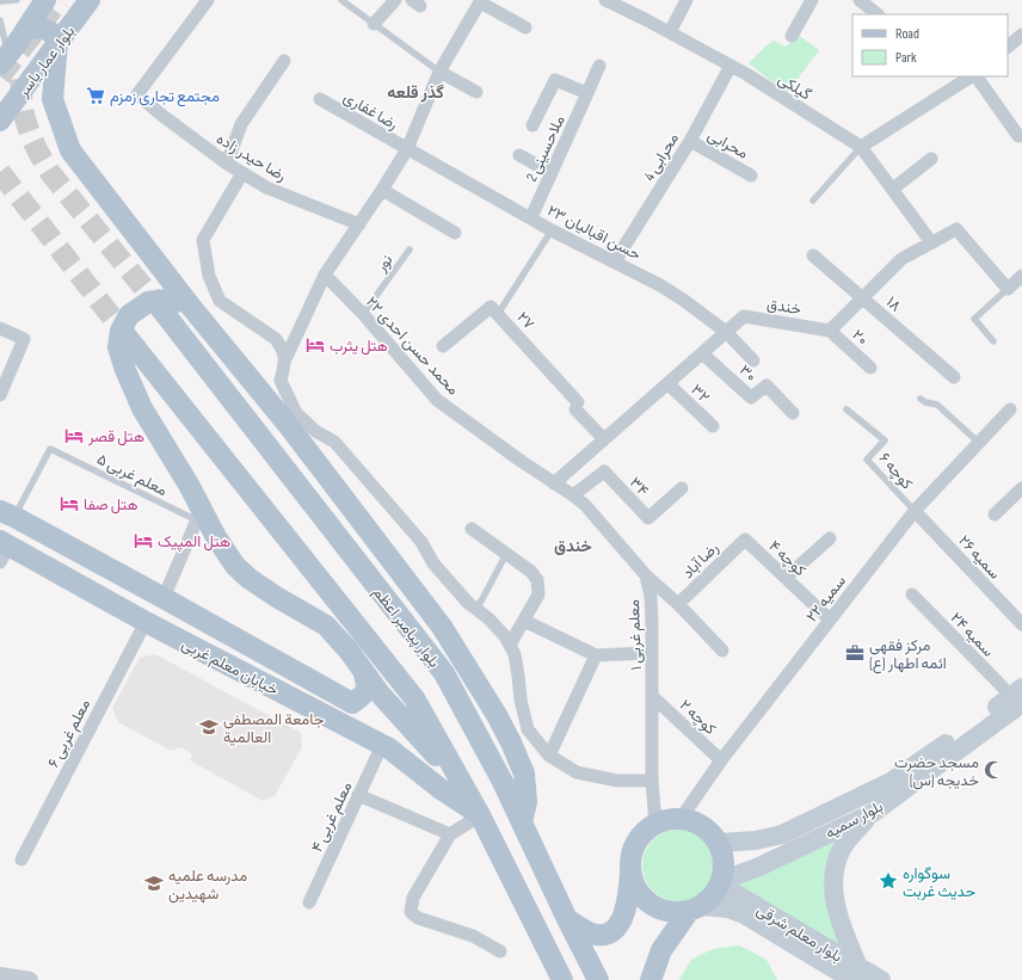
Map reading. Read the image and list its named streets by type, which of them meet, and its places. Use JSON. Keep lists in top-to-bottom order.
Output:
{
  "streets": {
    "main road": [
      "بلوار عمار یاسر",
      "بلوار پیامبر اعظم",
      "خیابان معلم غربی",
      "بلوار سمیه",
      "بلوار معلم شرقی"
    ],
    "street": [
      "گیلکی",
      "رضا غفاری",
      "محرابی",
      "ملاحسینی 2",
      "رضا حیدر زاده",
      "محرابی 4",
      "۲۳ حسن اقبالیان",
      "۱۸",
      "خندق",
      "۲۷",
      "۲۰",
      "۲۲ محمد حسن احدی",
      "۳۰",
      "۳۲",
      "۳۴",
      "سمیه ۲۶",
      "کوچه ۴",
      "رضا آباد",
      "سمیه ۲۲",
      "سمیه ۲۴",
      "معلم غربی ۱",
      "کوچه ۲",
      "معلم غربی ۶",
      "معلم غربی ۴"
    ],
    "lane": ["نور", "کوچه ۶", "معلم غربی ۵"]
  },
  "crossings": [
    ["گیلکی", "محرابی 4"],
    ["رضا غفاری", "۲۳ حسن اقبالیان"],
    ["محرابی", "محرابی 4"],
    ["ملاحسینی 2", "۲۳ حسن اقبالیان"],
    ["محرابی 4", "۲۳ حسن اقبالیان"],
    ["۲۳ حسن اقبالیان", "خندق"],
    ["نور", "۲۲ محمد حسن احدی"],
    ["خندق", "۲۷"],
    ["خندق", "۲۰"],
    ["خندق", "۲۲ محمد حسن احدی"],
    ["خندق", "۳۰"],
    ["خندق", "۳۲"],
    ["خندق", "معلم غربی ۱"],
    ["۲۲ محمد حسن احدی", "معلم غربی ۱"],
    ["کوچه ۶", "سمیه ۲۶"],
    ["کوچه ۶", "سمیه ۲۲"],
    ["معلم غربی ۵", "خیابان معلم غربی"],
    ["۳۴", "معلم غربی ۱"],
    ["سمیه ۲۶", "سمیه ۲۲"],
    ["کوچه ۴", "رضا آباد"],
    ["کوچه ۴", "سمیه ۲۲"],
    ["سمیه ۲۲", "معلم غربی ۱"],
    ["سمیه ۲۲", "کوچه ۲"],
    ["سمیه ۲۲", "بلوار سمیه"],
    ["سمیه ۲۲", "بلوار معلم شرقی"],
    ["سمیه ۲۴", "بلوار سمیه"],
    ["معلم غربی ۱", "کوچه ۲"],
    ["معلم غربی ۱", "بلوار سمیه"],
    ["معلم غربی ۱", "بلوار معلم شرقی"],
    ["خیابان معلم غربی", "معلم غربی ۶"],
    ["خیابان معلم غربی", "معلم غربی ۴"],
    ["بلوار سمیه", "بلوار معلم شرقی"]
  ],
  "districts": ["گذر قلعه", "خندق"],
  "places": {
    "supermarket": ["مجتمع تجاری زمزم"],
    "hotel": [
      "هتل یثرب",
      "هتل قصر",
      "هتل صفا",
      "هتل المپیک"
    ],
    "office": ["مرکز فقهی ائمه اطهار (ع)"],
    "school or university": ["جامعة المصطفی العالمیة", "مدرسه علمیه شهیدین"],
    "mosque": ["مسجد حضرت خدیجه (س)"],
    "place": ["سوگواره حدیث غربت"]
  },
  "legend": ["Road", "Park"]
}
